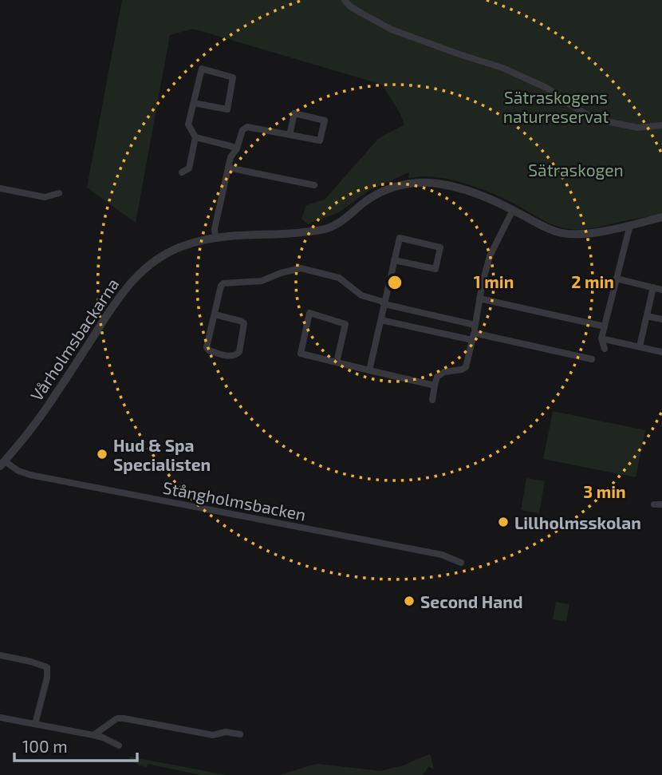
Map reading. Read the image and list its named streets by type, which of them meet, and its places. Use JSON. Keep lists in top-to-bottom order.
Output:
{
  "streets": {
    "street": ["Vårholmsbackarna", "Stångholmsbacken"]
  },
  "crossings": [
    ["Vårholmsbackarna", "Stångholmsbacken"]
  ],
  "parks": ["Sätraskogens naturreservat", "Sätraskogen"],
  "places": ["Hud & Spa Specialisten", "Lillholmsskolan", "Second Hand"],
  "scale_bar": "100 m",
  "rings": ["1 min", "2 min", "3 min"]
}
